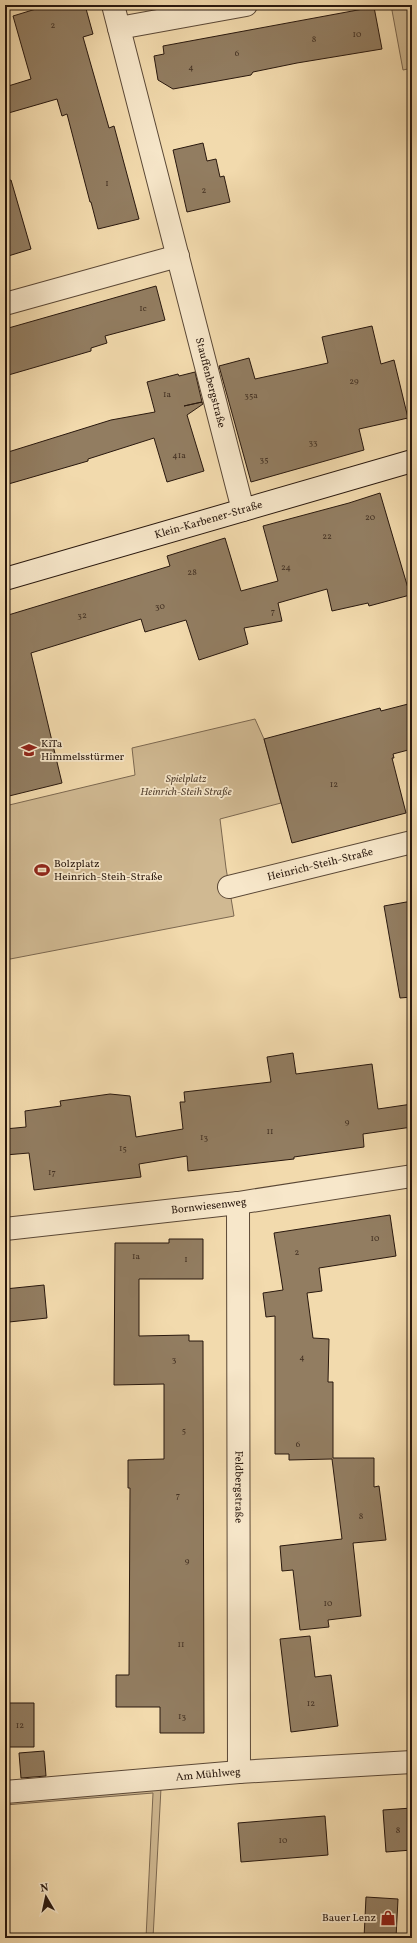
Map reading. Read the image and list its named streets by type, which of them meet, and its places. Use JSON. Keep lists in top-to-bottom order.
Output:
{
  "streets": {
    "street": [
      "Stauffenbergstraße",
      "Klein-Karbener-Straße",
      "Heinrich-Steih-Straße",
      "Bornwiesenweg",
      "Feldbergstraße",
      "Am Mühlweg"
    ]
  },
  "crossings": [
    ["Stauffenbergstraße", "Klein-Karbener-Straße"],
    ["Bornwiesenweg", "Feldbergstraße"],
    ["Feldbergstraße", "Am Mühlweg"]
  ],
  "parks": ["Spielplatz Heinrich-Steih Straße"],
  "places": {
    "school or university": ["KiTa Himmelsstürmer"],
    "sports": ["Bolzplatz Heinrich-Steih-Straße"],
    "shop": ["Bauer Lenz"]
  },
  "house_numbers": [
    "2",
    "10",
    "8",
    "6",
    "4",
    "1",
    "2",
    "1c",
    "29",
    "1a",
    "35a",
    "33",
    "41a",
    "35",
    "20",
    "22",
    "24",
    "28",
    "30",
    "7",
    "32",
    "12",
    "9",
    "11",
    "13",
    "15",
    "17",
    "10",
    "2",
    "1a",
    "1",
    "4",
    "3",
    "5",
    "6",
    "7",
    "8",
    "9",
    "10",
    "11",
    "12",
    "13",
    "12",
    "8",
    "10"
  ],
  "north": "top"
}
